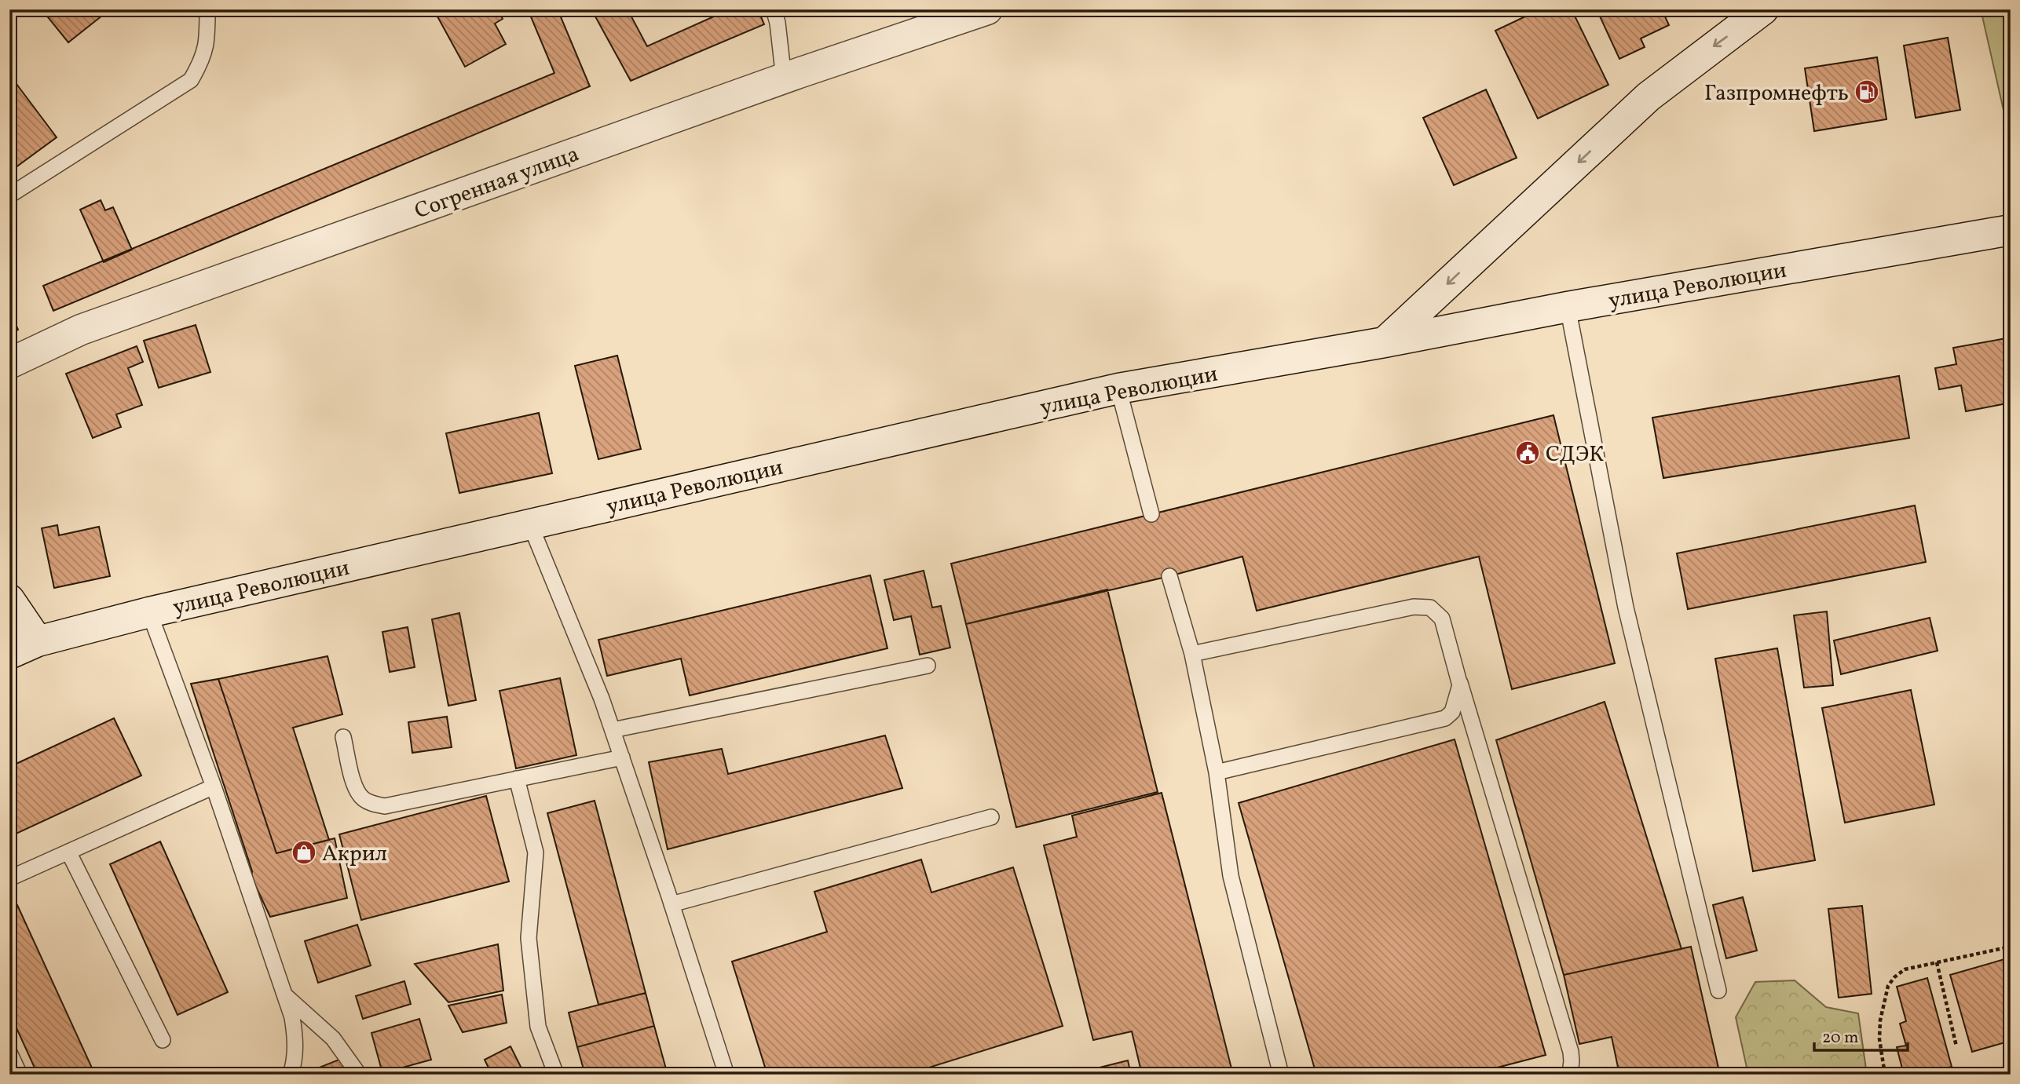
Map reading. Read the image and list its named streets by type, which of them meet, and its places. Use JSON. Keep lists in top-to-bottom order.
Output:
{
  "streets": {
    "main road": ["Согренная улица", "улица Революции"]
  },
  "places": {
    "fuel station": ["Газпромнефть"],
    "public building": ["СДЭК"],
    "shop": ["Акрил"]
  },
  "scale_bar": "20 m"
}
